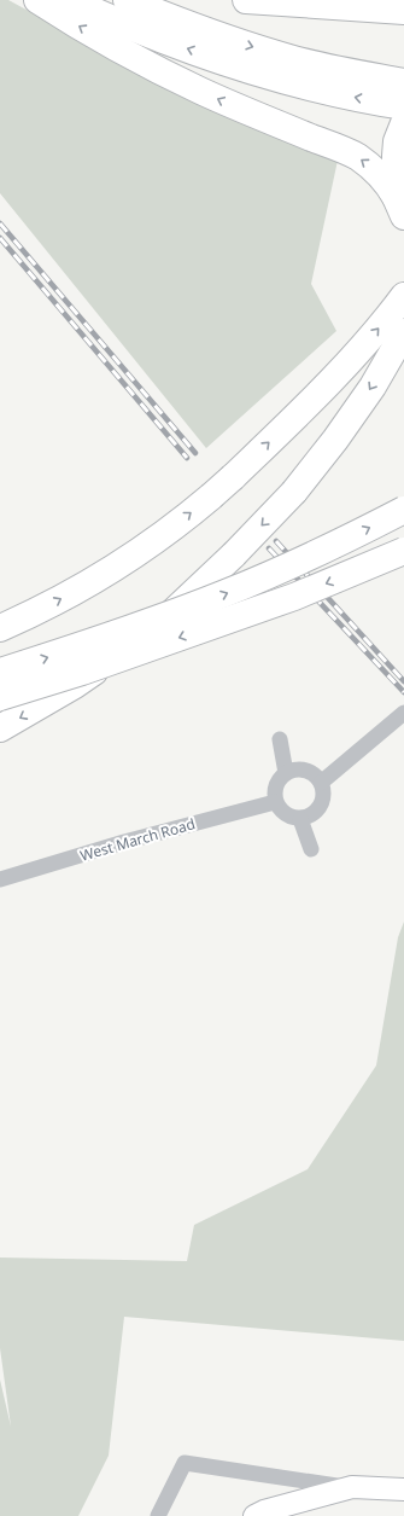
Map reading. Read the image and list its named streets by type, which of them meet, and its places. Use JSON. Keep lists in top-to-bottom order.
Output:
{
  "streets": {
    "street": ["West March Road"]
  }
}
